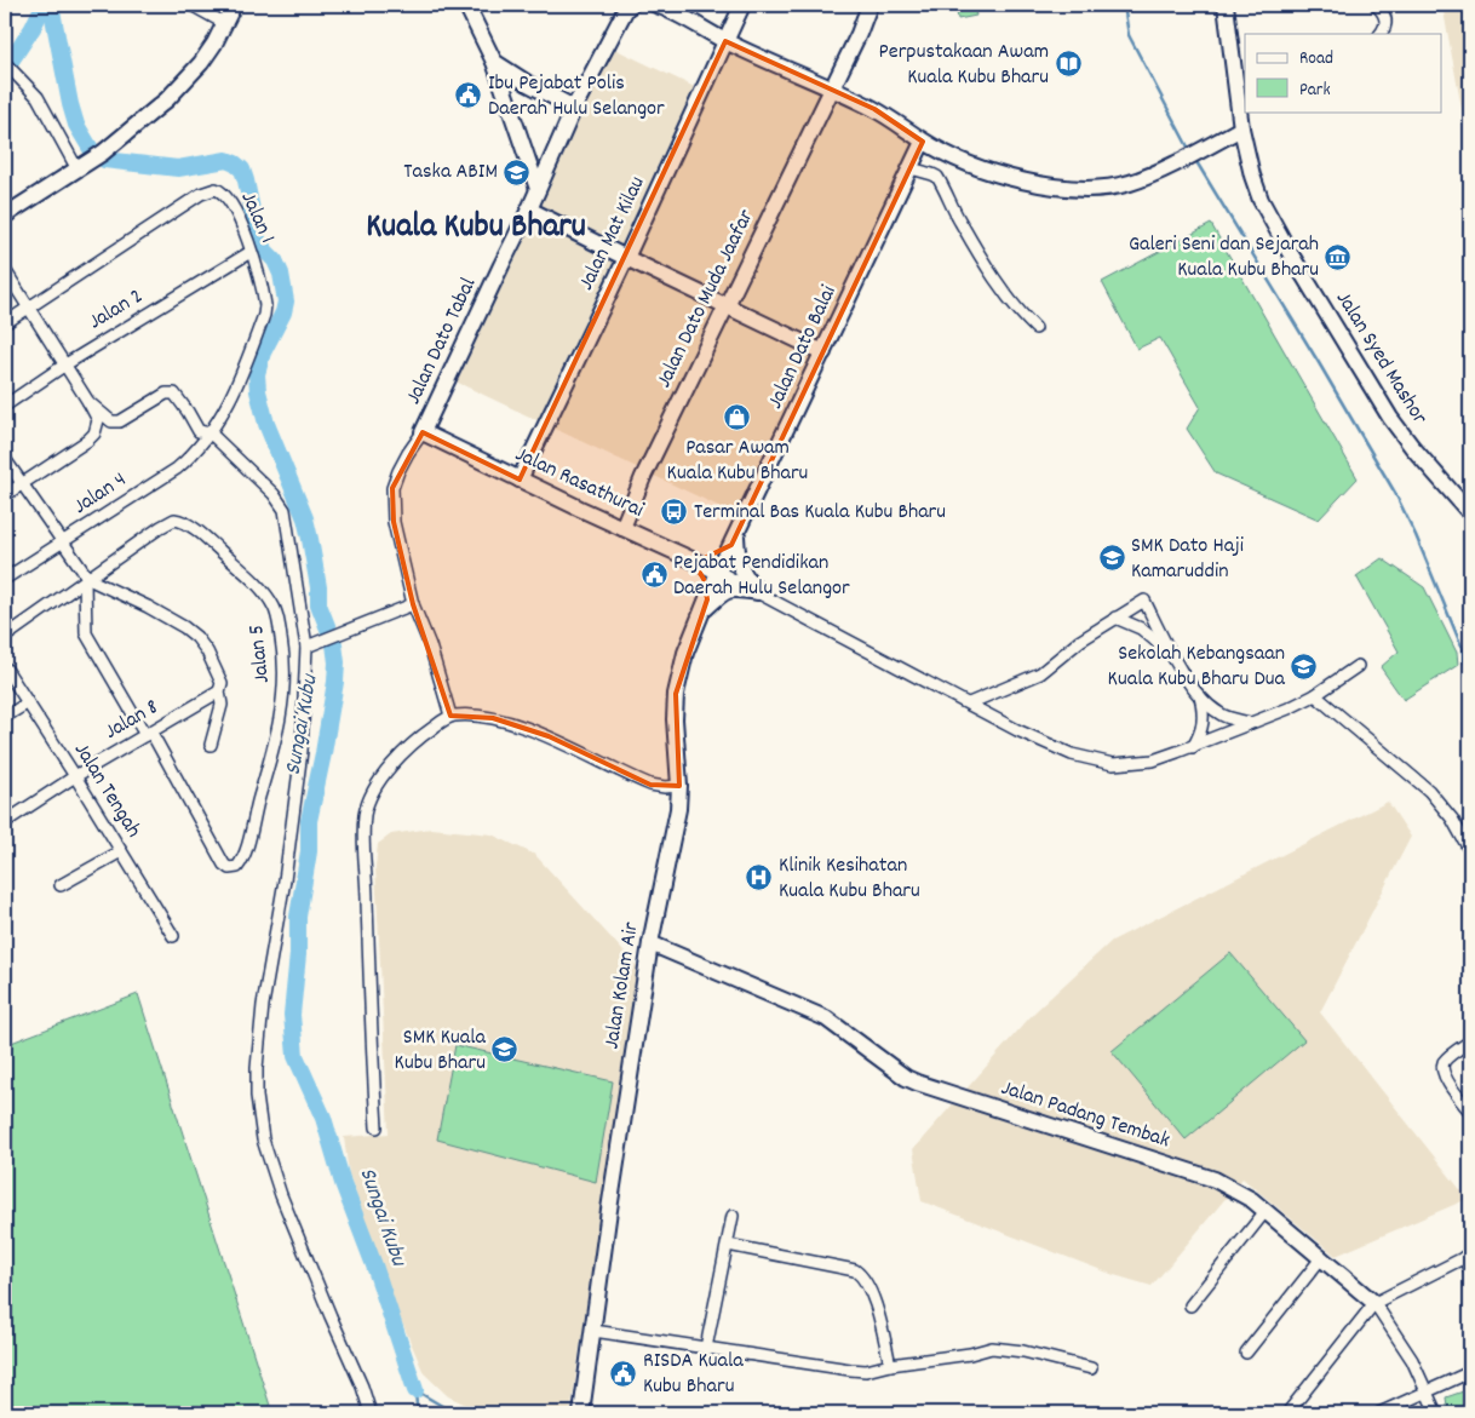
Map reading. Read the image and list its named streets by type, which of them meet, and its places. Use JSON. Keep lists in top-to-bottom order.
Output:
{
  "streets": {
    "street": [
      "Jalan 1",
      "Jalan Mat Kilau",
      "Jalan Dato Muda Jaafar",
      "Jalan 2",
      "Jalan Dato Tabal",
      "Jalan Dato Balai",
      "Jalan Syed Mashor",
      "Jalan Rasathurai",
      "Jalan 4",
      "Jalan 5",
      "Jalan 8",
      "Jalan Tengah",
      "Jalan Kolam Air",
      "Jalan Padang Tembak"
    ]
  },
  "crossings": [
    ["Jalan 1", "Jalan 2"],
    ["Jalan 1", "Jalan 4"],
    ["Jalan Mat Kilau", "Jalan Rasathurai"],
    ["Jalan Dato Muda Jaafar", "Jalan Rasathurai"],
    ["Jalan Dato Tabal", "Jalan Rasathurai"],
    ["Jalan Dato Balai", "Jalan Rasathurai"],
    ["Jalan Dato Balai", "Jalan Kolam Air"],
    ["Jalan Rasathurai", "Jalan Kolam Air"],
    ["Jalan 5", "Jalan 8"],
    ["Jalan 8", "Jalan Tengah"],
    ["Jalan Kolam Air", "Jalan Padang Tembak"]
  ],
  "districts": ["Kuala Kubu Bharu"],
  "water": ["Sungai Kubu"],
  "places": {
    "library": ["Perpustakaan Awam Kuala Kubu Bharu"],
    "public building": ["Ibu Pejabat Polis Daerah Hulu Selangor", "Pejabat Pendidikan Daerah Hulu Selangor", "RISDA Kuala Kubu Bharu"],
    "school or university": [
      "Taska ABIM",
      "SMK Dato Haji Kamaruddin",
      "Sekolah Kebangsaan Kuala Kubu Bharu Dua",
      "SMK Kuala Kubu Bharu"
    ],
    "museum": ["Galeri Seni dan Sejarah Kuala Kubu Bharu"],
    "shop": ["Pasar Awam Kuala Kubu Bharu"],
    "bus stop": ["Terminal Bas Kuala Kubu Bharu"],
    "hospital": ["Klinik Kesihatan Kuala Kubu Bharu"]
  },
  "legend": ["Road", "Park"]
}
